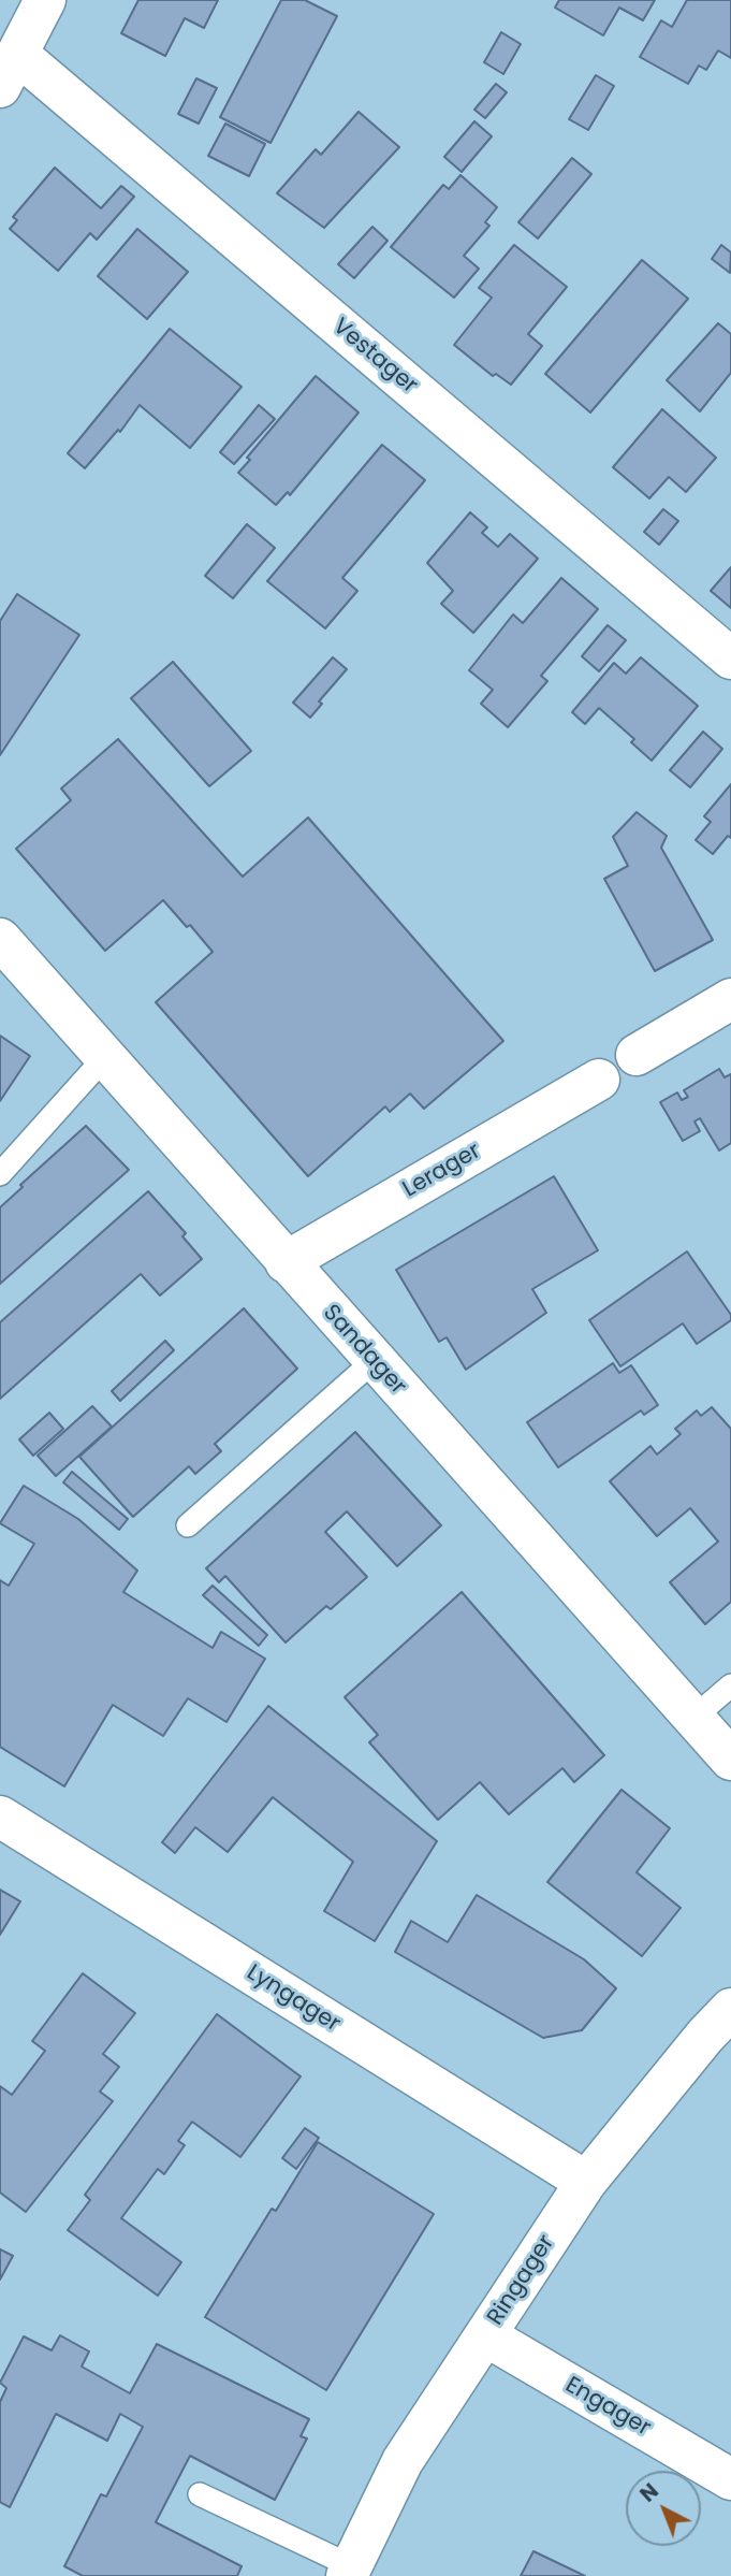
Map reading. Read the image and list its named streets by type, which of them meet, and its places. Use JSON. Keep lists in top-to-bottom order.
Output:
{
  "streets": {
    "street": [
      "Vestager",
      "Lerager",
      "Sandager",
      "Lyngager",
      "Ringager",
      "Engager"
    ]
  },
  "crossings": [
    ["Lerager", "Sandager"],
    ["Lyngager", "Ringager"],
    ["Ringager", "Engager"]
  ],
  "north": "top left"
}
